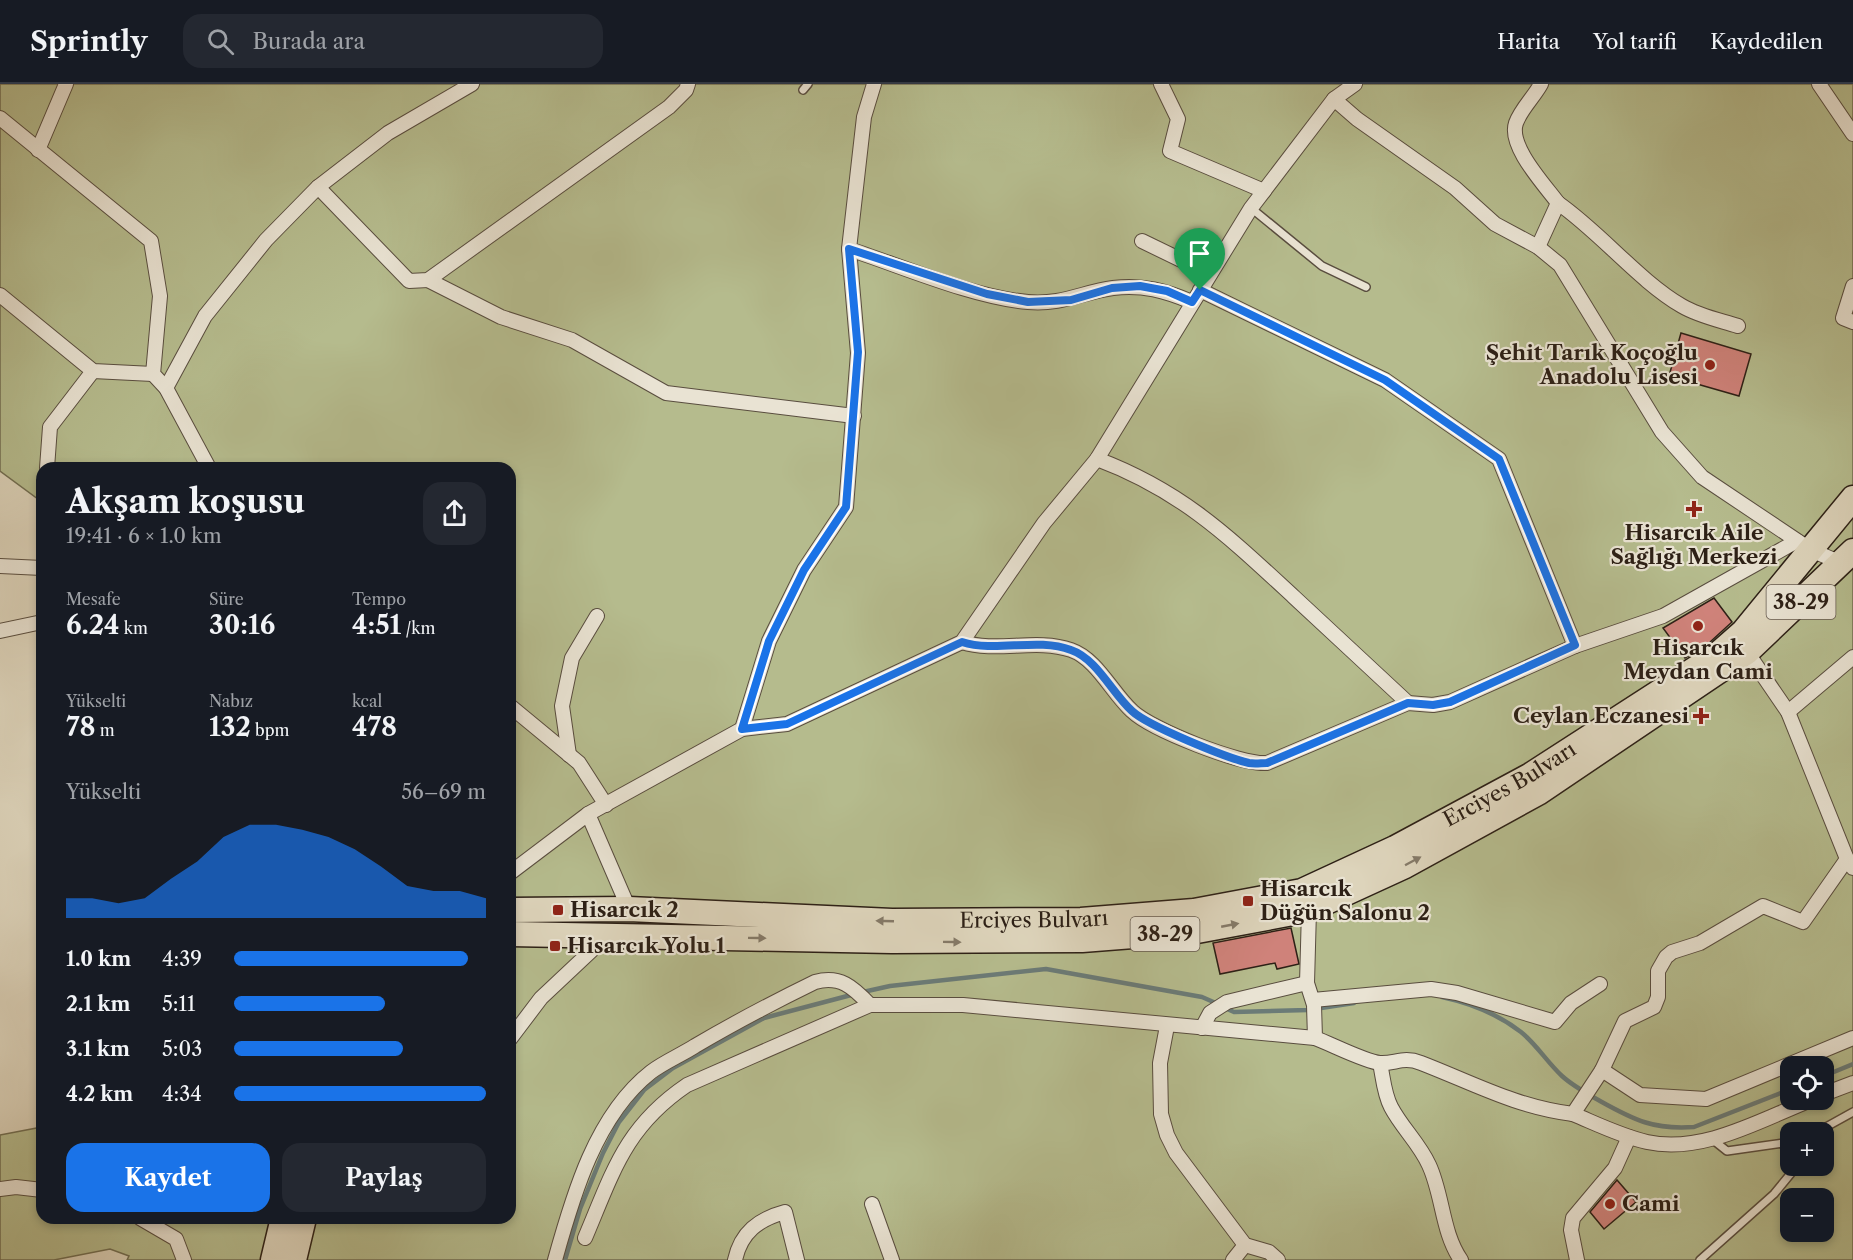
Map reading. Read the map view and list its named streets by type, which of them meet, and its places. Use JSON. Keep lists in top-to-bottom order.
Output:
{
  "streets": {
    "highway": ["38-29", "Erciyes Bulvarı"]
  },
  "places": {
    "other": ["Şehit Tarık Koçoğlu Anadolu Lisesi", "Hisarcık Meydan Cami", "Cami"],
    "health": ["Hisarcık Aile Sağlığı Merkezi", "Ceylan Eczanesi"],
    "transit": ["Hisarcık Düğün Salonu 2", "Hisarcık 2", "Hisarcık Yolu 1"]
  },
  "page": {
    "header": "Sprintly",
    "search": "Burada ara",
    "nav": ["Harita", "Yol tarifi", "Kaydedilen"],
    "heading": ["Akşam koşusu", "19:41 · 6 × 1.0 km"],
    "stats": [
      ["Mesafe", "6.24 km"],
      ["Süre", "30:16"],
      ["Tempo", "4:51 /km"],
      ["Yükselti", "78 m"],
      ["Nabız", "132 bpm"],
      ["kcal", "478"]
    ],
    "chart": ["Yükselti", "56–69 m"],
    "list": [
      {
        "name": "1.0 km",
        "note": "4:39"
      },
      {
        "name": "2.1 km",
        "note": "5:11"
      },
      {
        "name": "3.1 km",
        "note": "5:03"
      },
      {
        "name": "4.2 km",
        "note": "4:34"
      }
    ],
    "map_buttons": ["+", "−"],
    "buttons": ["Kaydet", "Paylaş"]
  }
}
